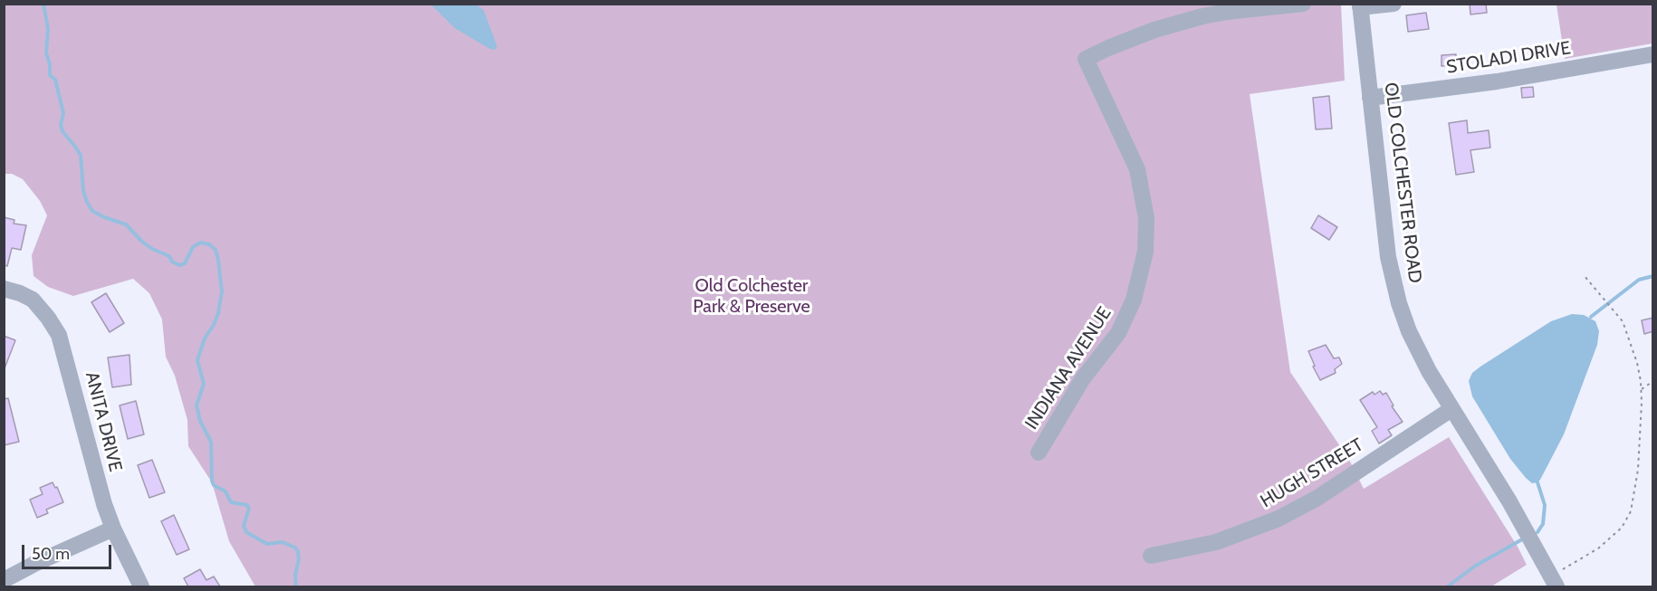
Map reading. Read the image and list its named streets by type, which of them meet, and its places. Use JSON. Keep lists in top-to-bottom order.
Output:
{
  "streets": {
    "street": [
      "STOLADI DRIVE",
      "OLD COLCHESTER ROAD",
      "INDIANA AVENUE",
      "ANITA DRIVE",
      "HUGH STREET"
    ]
  },
  "crossings": [
    ["STOLADI DRIVE", "OLD COLCHESTER ROAD"],
    ["OLD COLCHESTER ROAD", "HUGH STREET"]
  ],
  "parks": ["Old Colchester Park & Preserve"],
  "scale_bar": "50 m"
}
